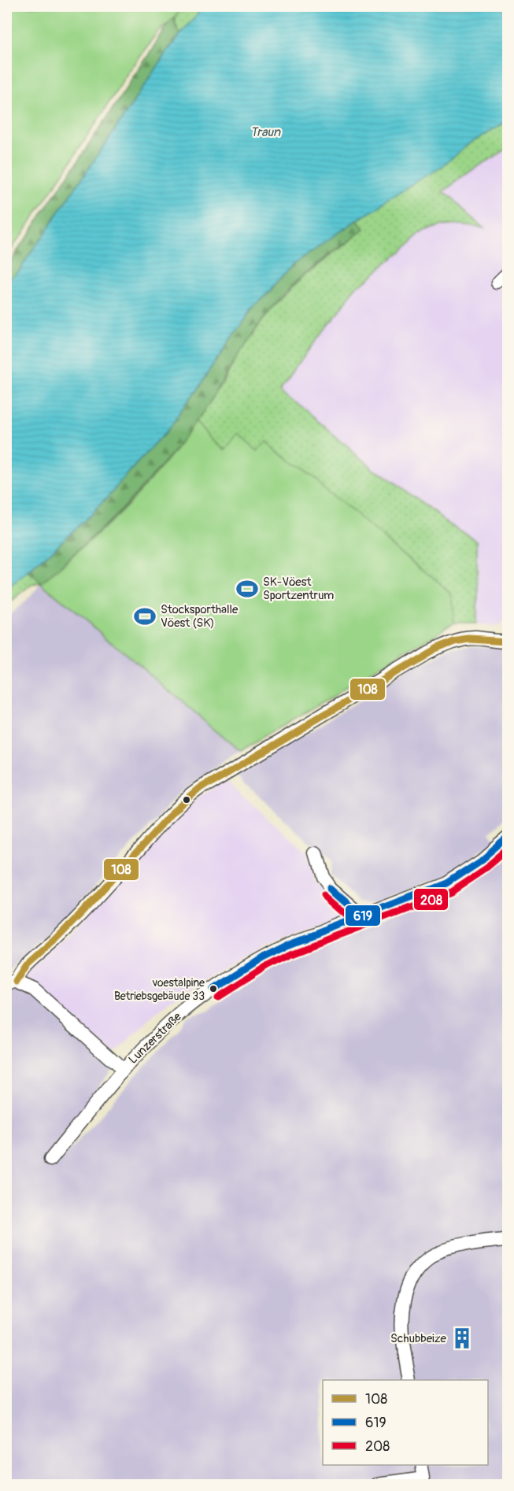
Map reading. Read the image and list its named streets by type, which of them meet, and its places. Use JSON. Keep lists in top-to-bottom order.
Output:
{
  "streets": {
    "street": ["Lunzerstraße"]
  },
  "water": ["Traun"],
  "places": {
    "sports": ["SK-Vöest Sportzentrum", "Stocksporthalle Vöest (SK)"],
    "other": ["voestalpine Betriebsgebäude 33"],
    "building": ["Schubbeize"]
  },
  "lines": ["transit line 108", "transit line 619", "transit line 208"],
  "legend": ["108", "619", "208"]
}
